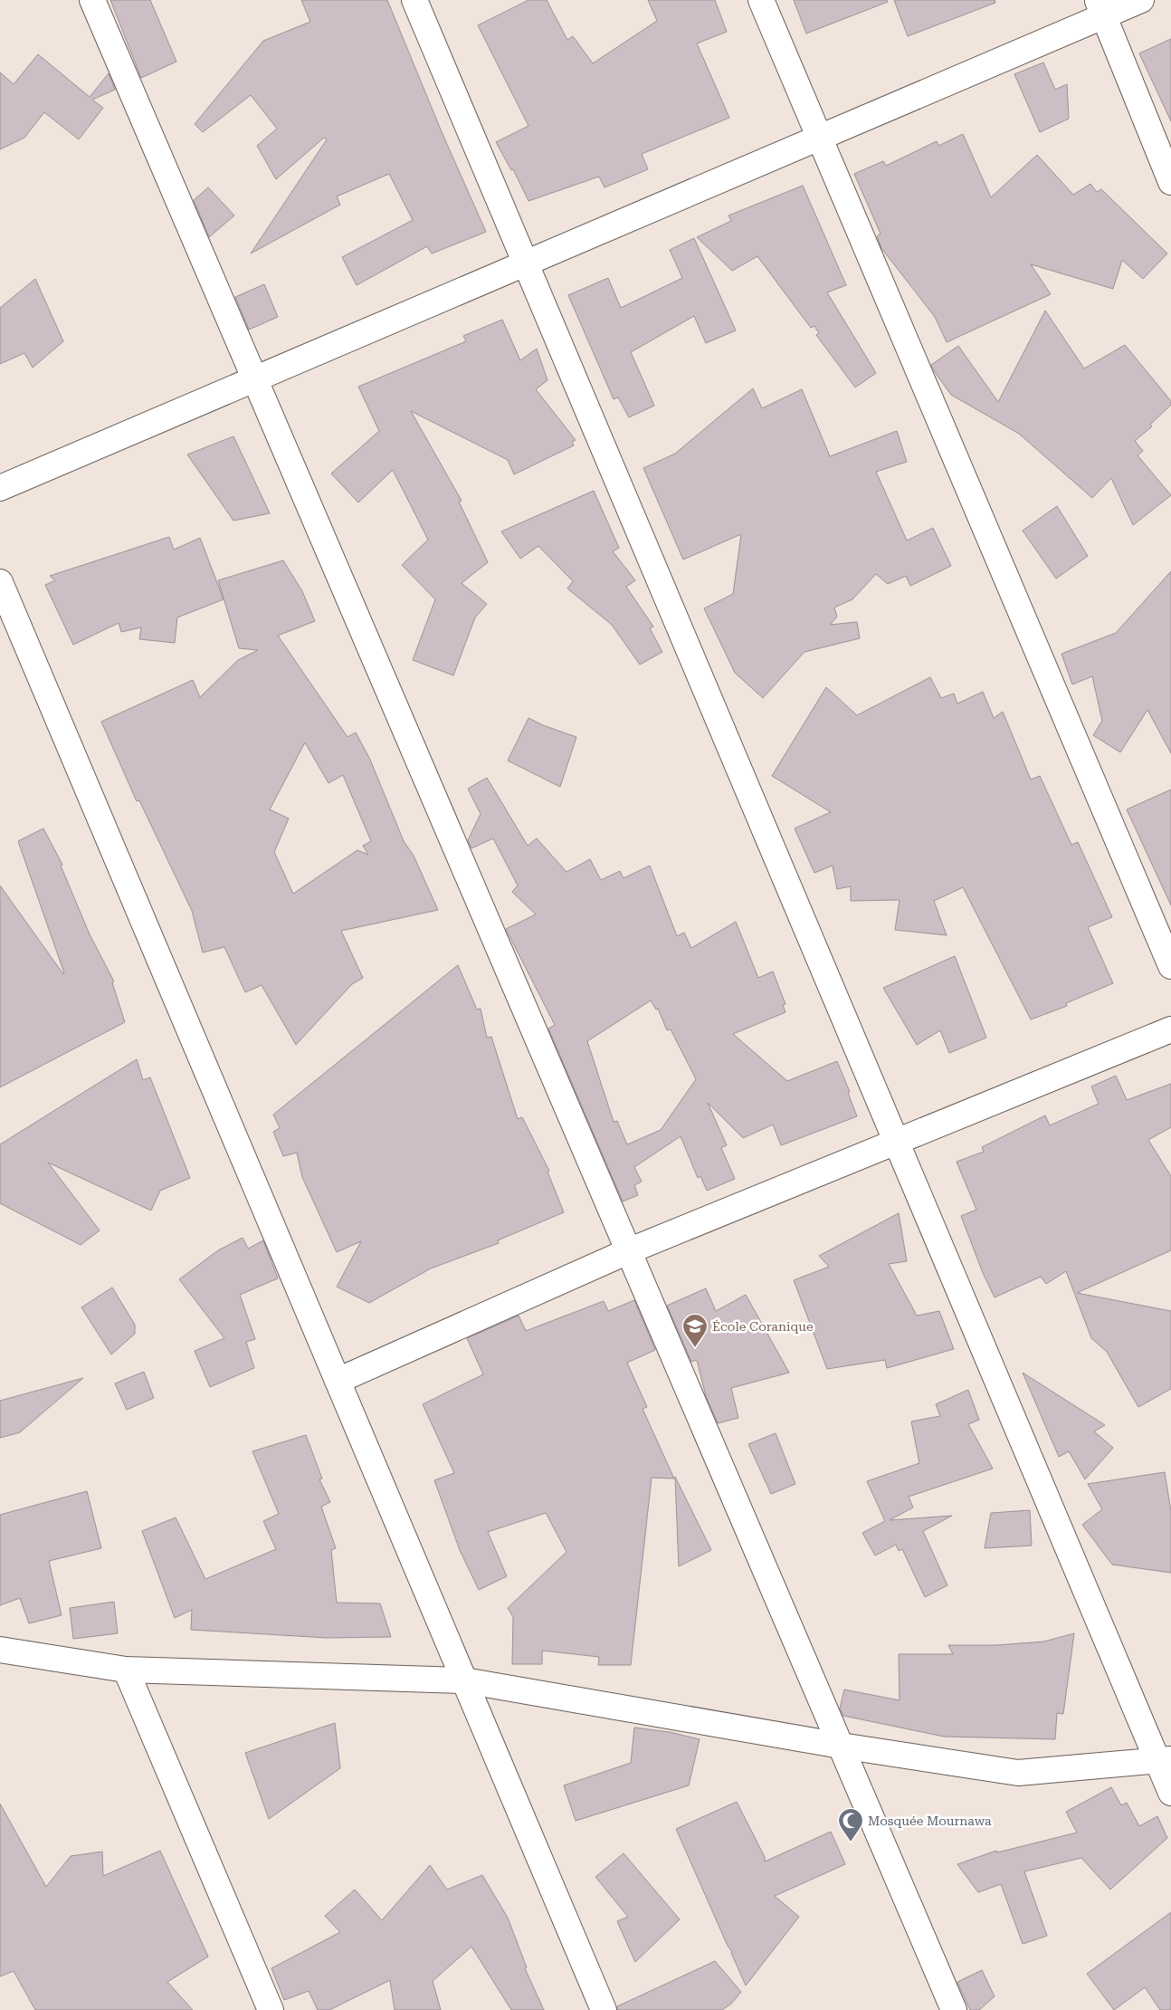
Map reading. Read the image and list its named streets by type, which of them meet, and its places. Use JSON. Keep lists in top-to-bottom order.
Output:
{
  "places": {
    "school or university": ["École Coranique"],
    "mosque": ["Mosquée Mournawa"]
  }
}
